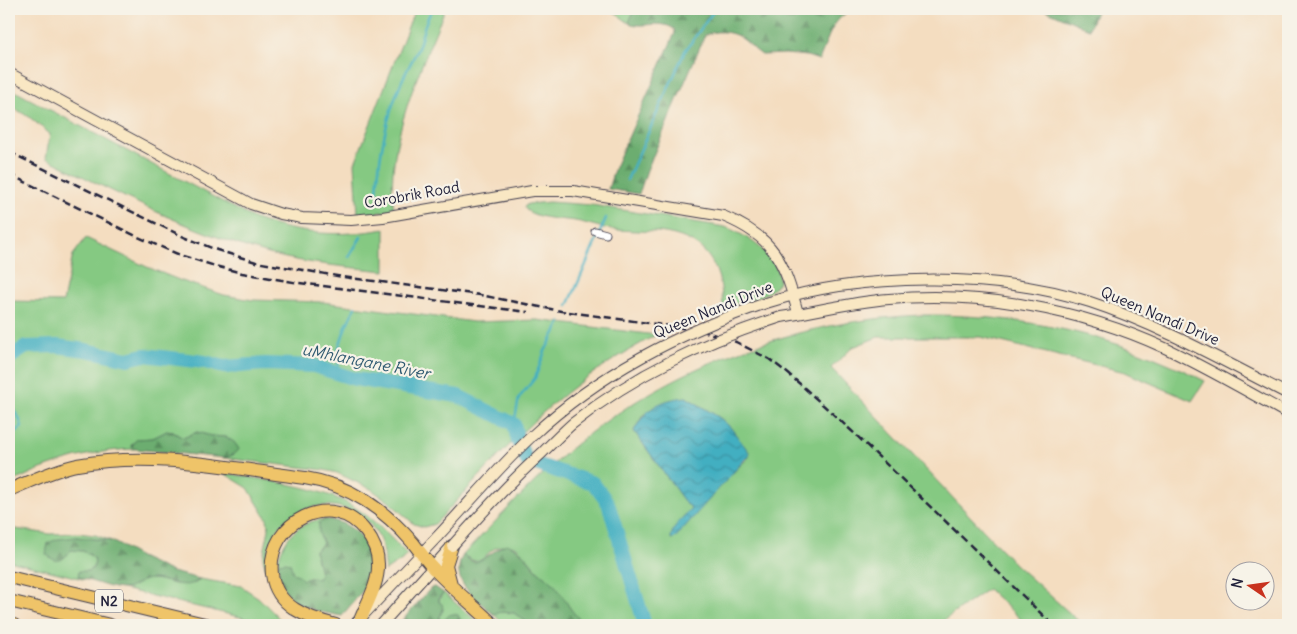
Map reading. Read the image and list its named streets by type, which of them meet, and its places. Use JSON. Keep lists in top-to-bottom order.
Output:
{
  "streets": {
    "highway": ["N2"],
    "main road": ["Corobrik Road", "Queen Nandi Drive"]
  },
  "crossings": [
    ["Corobrik Road", "Queen Nandi Drive"]
  ],
  "water": ["uMhlangane River"],
  "north": "left"
}
